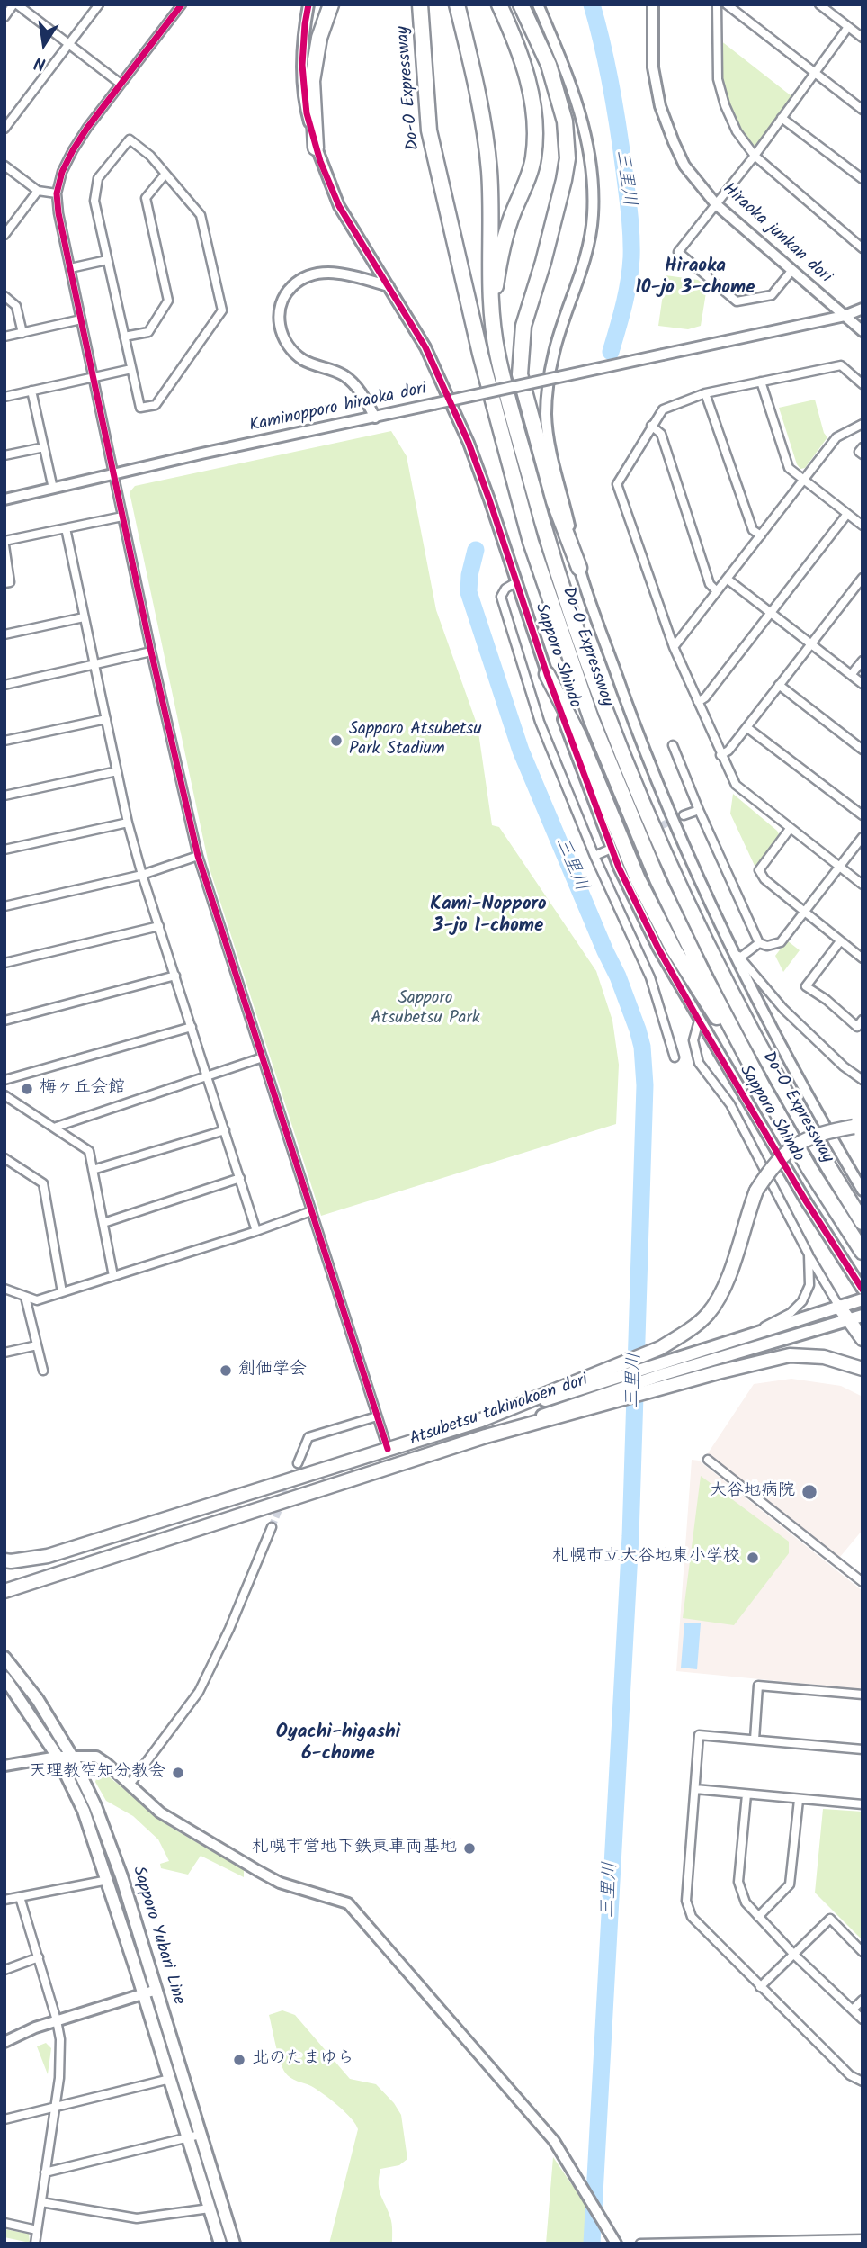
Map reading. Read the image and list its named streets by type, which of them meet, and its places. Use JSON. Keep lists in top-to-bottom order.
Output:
{
  "streets": {
    "highway": ["Do-O Expressway", "Atsubetsu takinokoen dori"],
    "main road": ["Sapporo Yubari Line"],
    "street": ["Hiraoka junkan dori", "Kaminopporo hiraoka dori", "Sapporo Shindo"]
  },
  "crossings": [
    ["Hiraoka junkan dori", "Kaminopporo hiraoka dori"]
  ],
  "districts": ["Hiraoka 10-jo 3-chome", "Kami-Nopporo 3-jo 1-chome", "Oyachi-higashi 6-chome"],
  "water": ["三里川"],
  "parks": ["Sapporo Atsubetsu Park"],
  "places": [
    "Sapporo Atsubetsu Park Stadium",
    "梅ヶ丘会館",
    "創価学会",
    "大谷地病院",
    "札幌市立大谷地東小学校",
    "天理教空知分教会",
    "札幌市営地下鉄東車両基地",
    "北のたまゆら"
  ],
  "north": "bottom"
}
